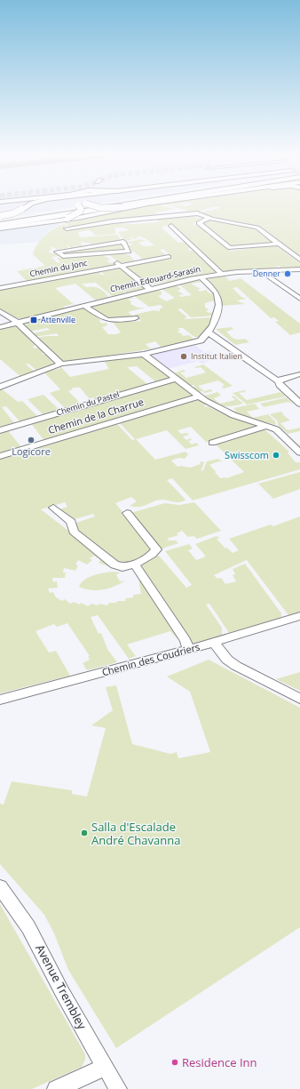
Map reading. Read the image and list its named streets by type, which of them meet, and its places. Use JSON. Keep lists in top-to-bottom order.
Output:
{
  "streets": {
    "street": [
      "Chemin du Jonc",
      "Chemin Edouard-Sarasin",
      "Chemin du Pastel",
      "Chemin de la Charrue",
      "Chemin des Coudriers",
      "Avenue Trembley"
    ]
  },
  "places": {
    "other": [
      "Denner",
      "Institut Italien",
      "Logicore",
      "Swisscom",
      "Salla d'Escalade André Chavanna",
      "Residence Inn"
    ],
    "transit": ["Attenville"]
  }
}
